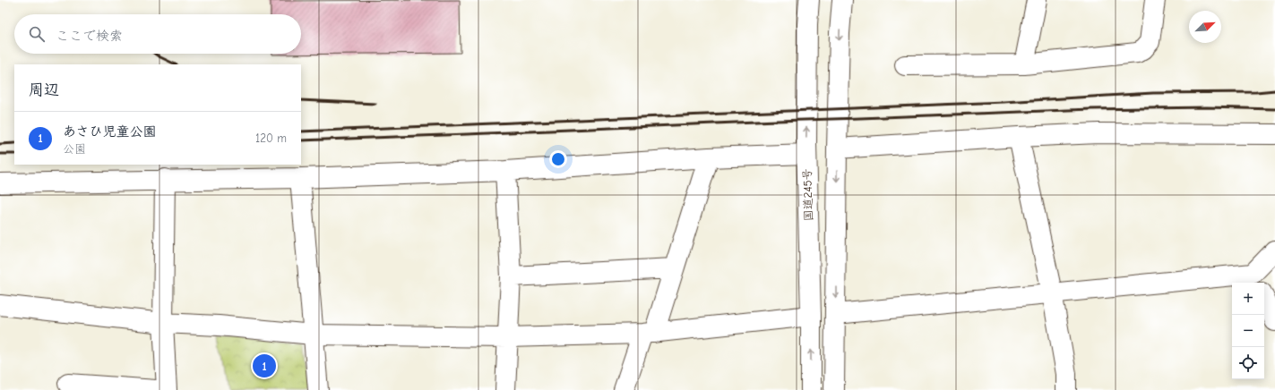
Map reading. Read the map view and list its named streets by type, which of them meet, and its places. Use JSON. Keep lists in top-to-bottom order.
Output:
{
  "streets": {
    "main road": ["国道245号"]
  },
  "north": "top right",
  "page": {
    "search": "ここで検索",
    "heading": "周辺",
    "list": [
      {
        "mark": "1",
        "name": "あさひ児童公園",
        "note": "公園",
        "value": "120 m"
      }
    ],
    "map_buttons": ["+", "−"],
    "pins": "1"
  }
}
